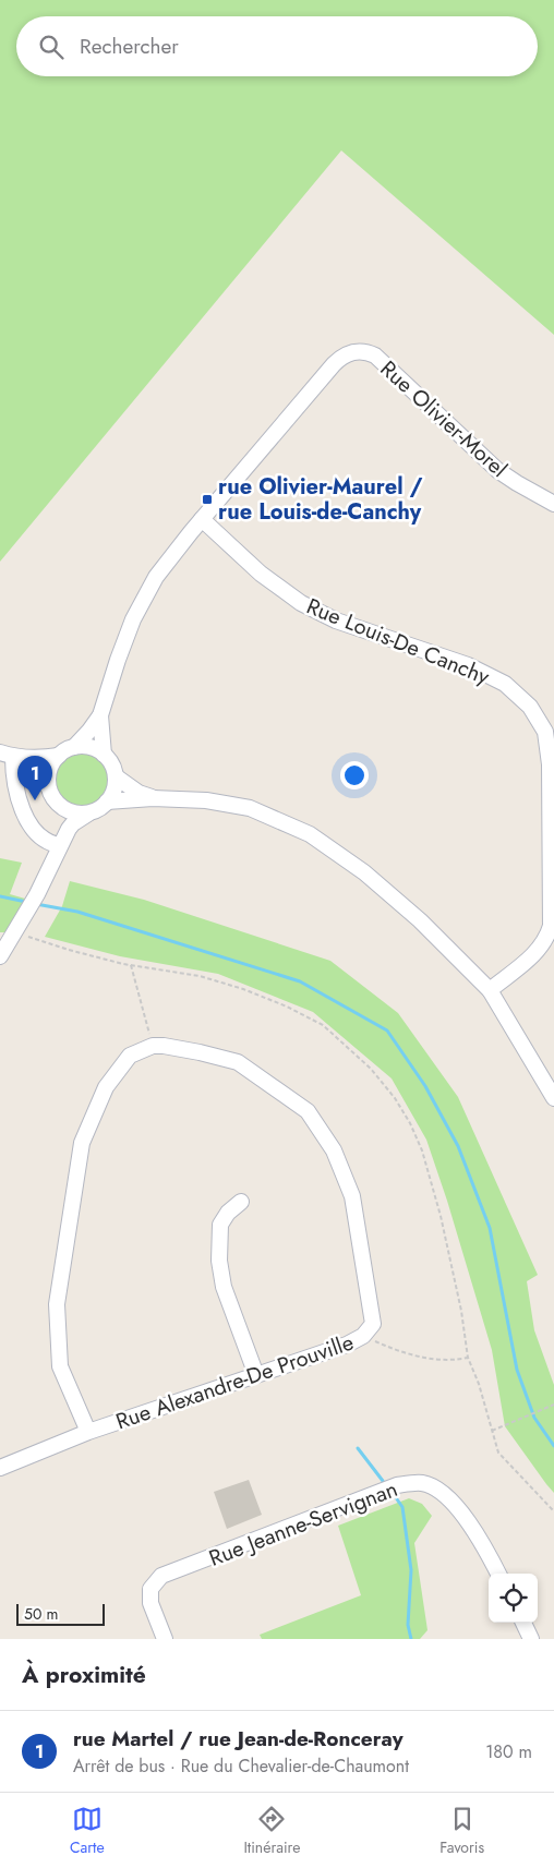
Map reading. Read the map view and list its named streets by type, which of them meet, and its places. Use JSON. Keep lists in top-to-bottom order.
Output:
{
  "streets": {
    "street": [
      "Rue Olivier-Morel",
      "Rue Louis-De Canchy",
      "Rue Alexandre-De Prouville",
      "Rue Jeanne-Servignan"
    ]
  },
  "crossings": [
    ["Rue Olivier-Morel", "Rue Louis-De Canchy"]
  ],
  "places": {
    "transit": ["rue Olivier-Maurel / rue Louis-de-Canchy"]
  },
  "scale_bar": "50 m",
  "page": {
    "search": "Rechercher",
    "pins": "1",
    "scale": "50 m",
    "heading": "À proximité",
    "list": [
      {
        "mark": "1",
        "name": "rue Martel / rue Jean-de-Ronceray",
        "note": "Arrêt de bus · Rue du Chevalier-de-Chaumont",
        "value": "180 m"
      }
    ],
    "nav": ["Carte", "Itinéraire", "Favoris"]
  }
}
